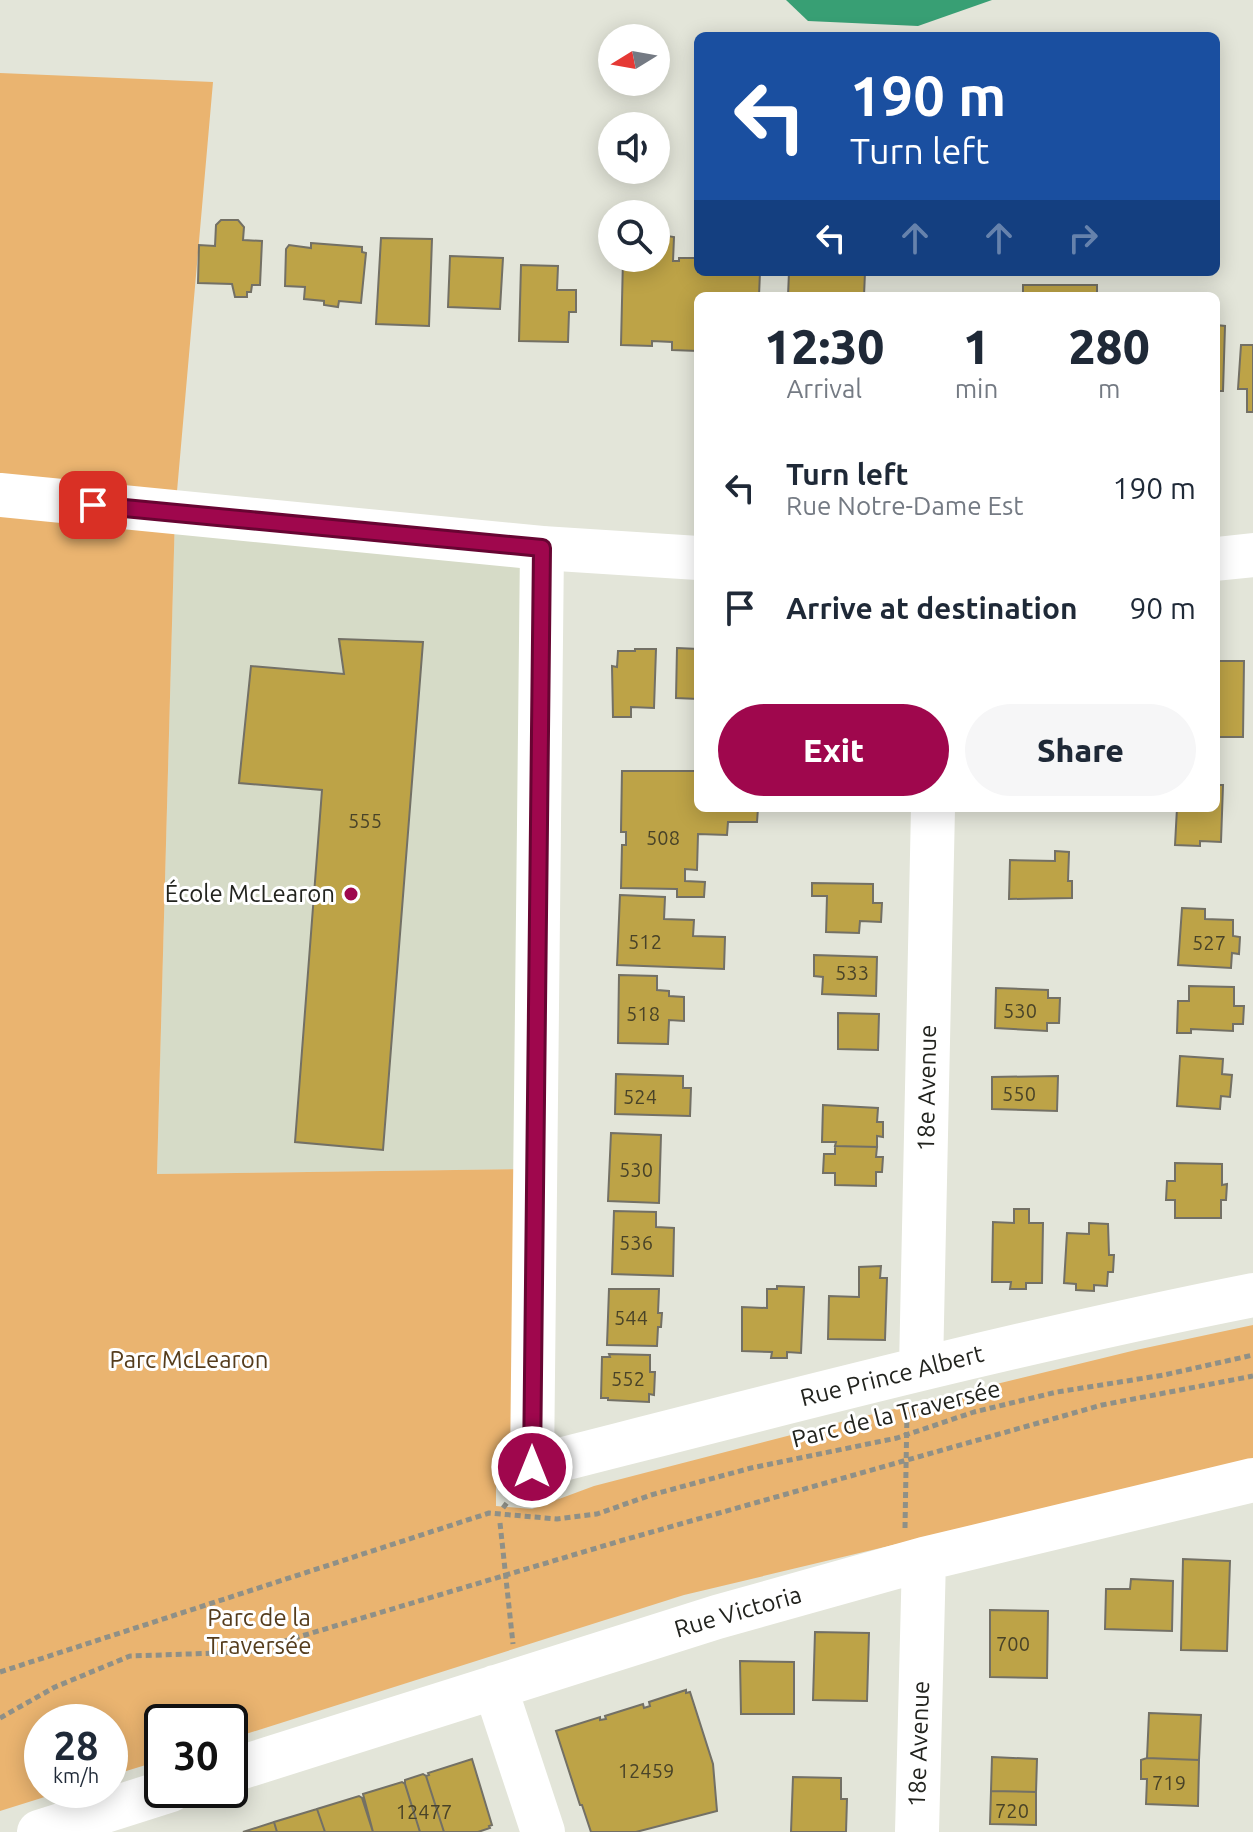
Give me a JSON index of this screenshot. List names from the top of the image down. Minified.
{"streets":{"street":["18e Avenue","Rue Prince Albert","Rue Victoria"],"path":["Parc de la Traversée"]},"crossings":[["18e Avenue","Rue Prince Albert"],["18e Avenue","Rue Victoria"]],"parks":["Parc McLearon","Parc de la Traversée"],"places":["École McLearon"],"house_numbers":["555","508","512","527","533","530","518","550","524","530","536","544","552","700","12459","719","720","12477"],"north":"left","page":{"turn":["190 m","Turn left"],"eta":["12:30","Arrival","1","min","280","m"],"list":[{"name":"Turn left","note":"Rue Notre-Dame Est","value":"190 m"},{"name":"Arrive at destination","value":"90 m"}],"buttons":["Exit","Share"],"speed":"28 km/h","limit":"30"}}
